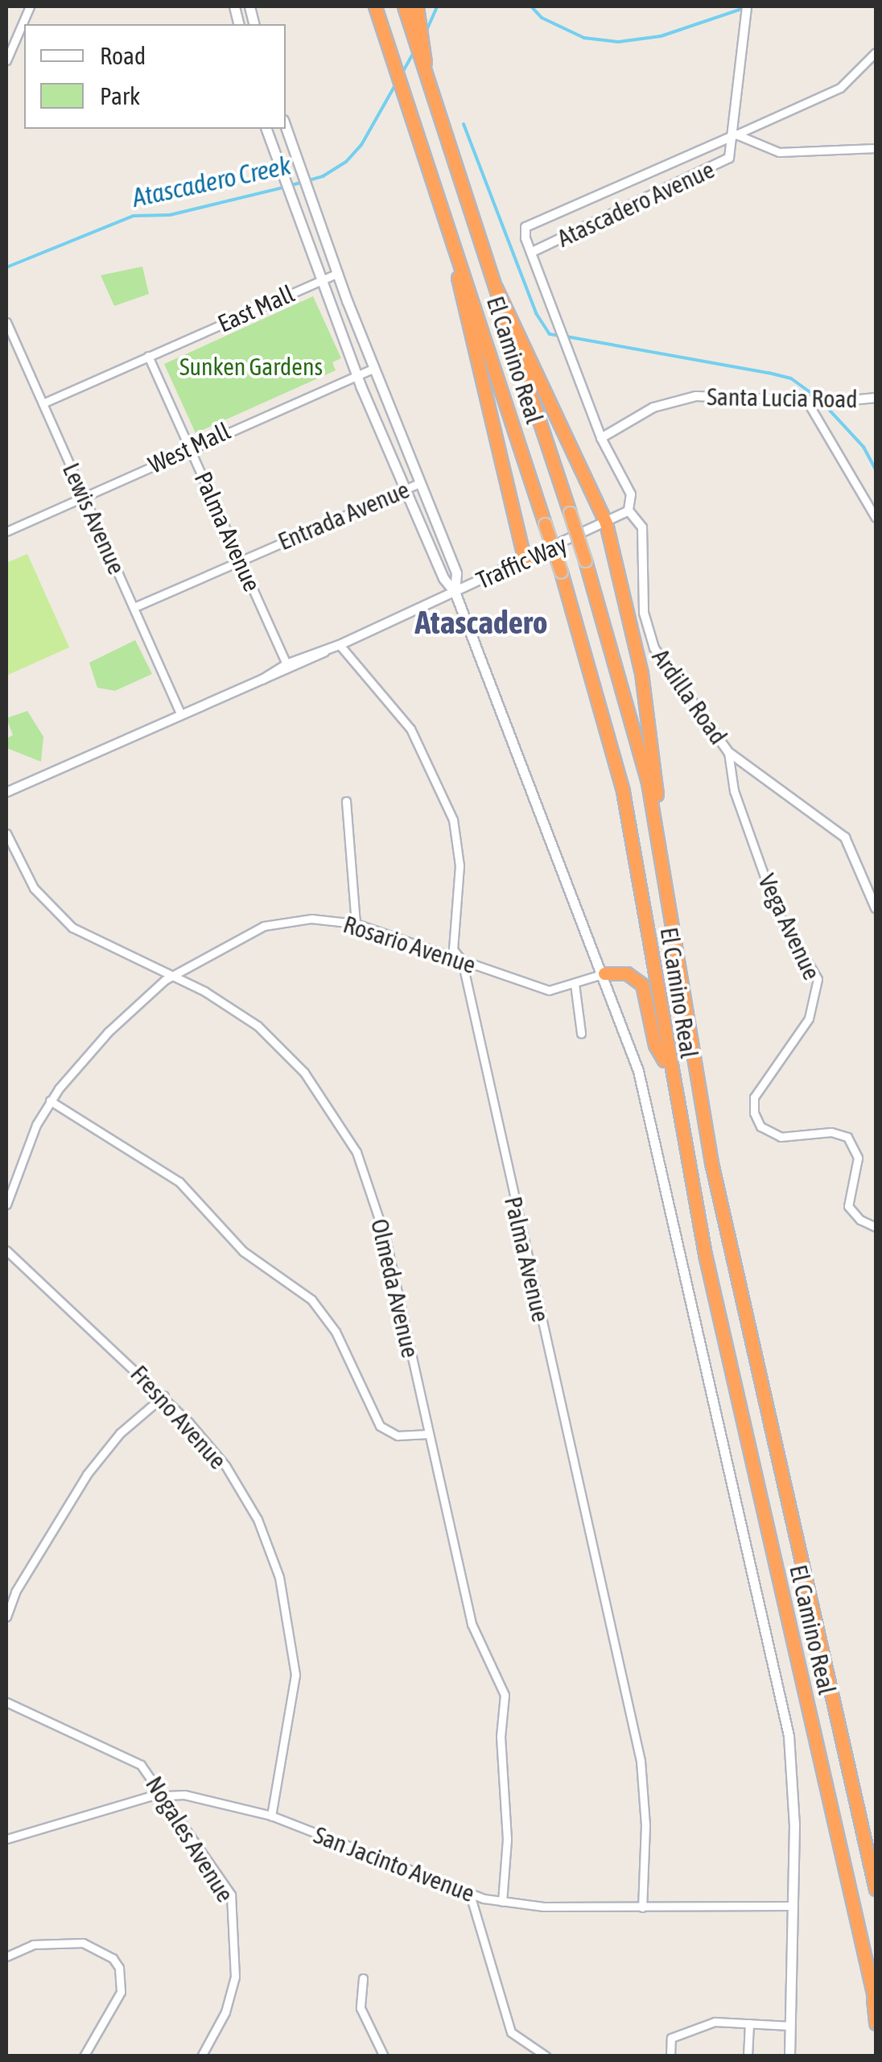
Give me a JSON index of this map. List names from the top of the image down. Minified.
{"streets":{"highway":["El Camino Real"],"street":["Atascadero Avenue","East Mall","Santa Lucia Road","West Mall","Entrada Avenue","Lewis Avenue","Palma Avenue","Traffic Way","Ardilla Road","Vega Avenue","Rosario Avenue","Olmeda Avenue","Fresno Avenue","Nogales Avenue","San Jacinto Avenue"]},"crossings":[["Atascadero Avenue","Ardilla Road"],["East Mall","El Camino Real"],["East Mall","Lewis Avenue"],["East Mall","Palma Avenue"],["El Camino Real","West Mall"],["El Camino Real","Entrada Avenue"],["El Camino Real","Traffic Way"],["El Camino Real","Rosario Avenue"],["El Camino Real","San Jacinto Avenue"],["Santa Lucia Road","Ardilla Road"],["West Mall","Lewis Avenue"],["West Mall","Palma Avenue"],["Entrada Avenue","Lewis Avenue"],["Entrada Avenue","Palma Avenue"],["Lewis Avenue","Traffic Way"],["Palma Avenue","Traffic Way"],["Palma Avenue","Rosario Avenue"],["Palma Avenue","San Jacinto Avenue"],["Traffic Way","Ardilla Road"],["Ardilla Road","Vega Avenue"],["Rosario Avenue","Olmeda Avenue"],["Olmeda Avenue","San Jacinto Avenue"],["Fresno Avenue","San Jacinto Avenue"],["Nogales Avenue","San Jacinto Avenue"]],"districts":["Atascadero"],"water":["Atascadero Creek"],"parks":["Sunken Gardens"],"legend":["Road","Park"]}
